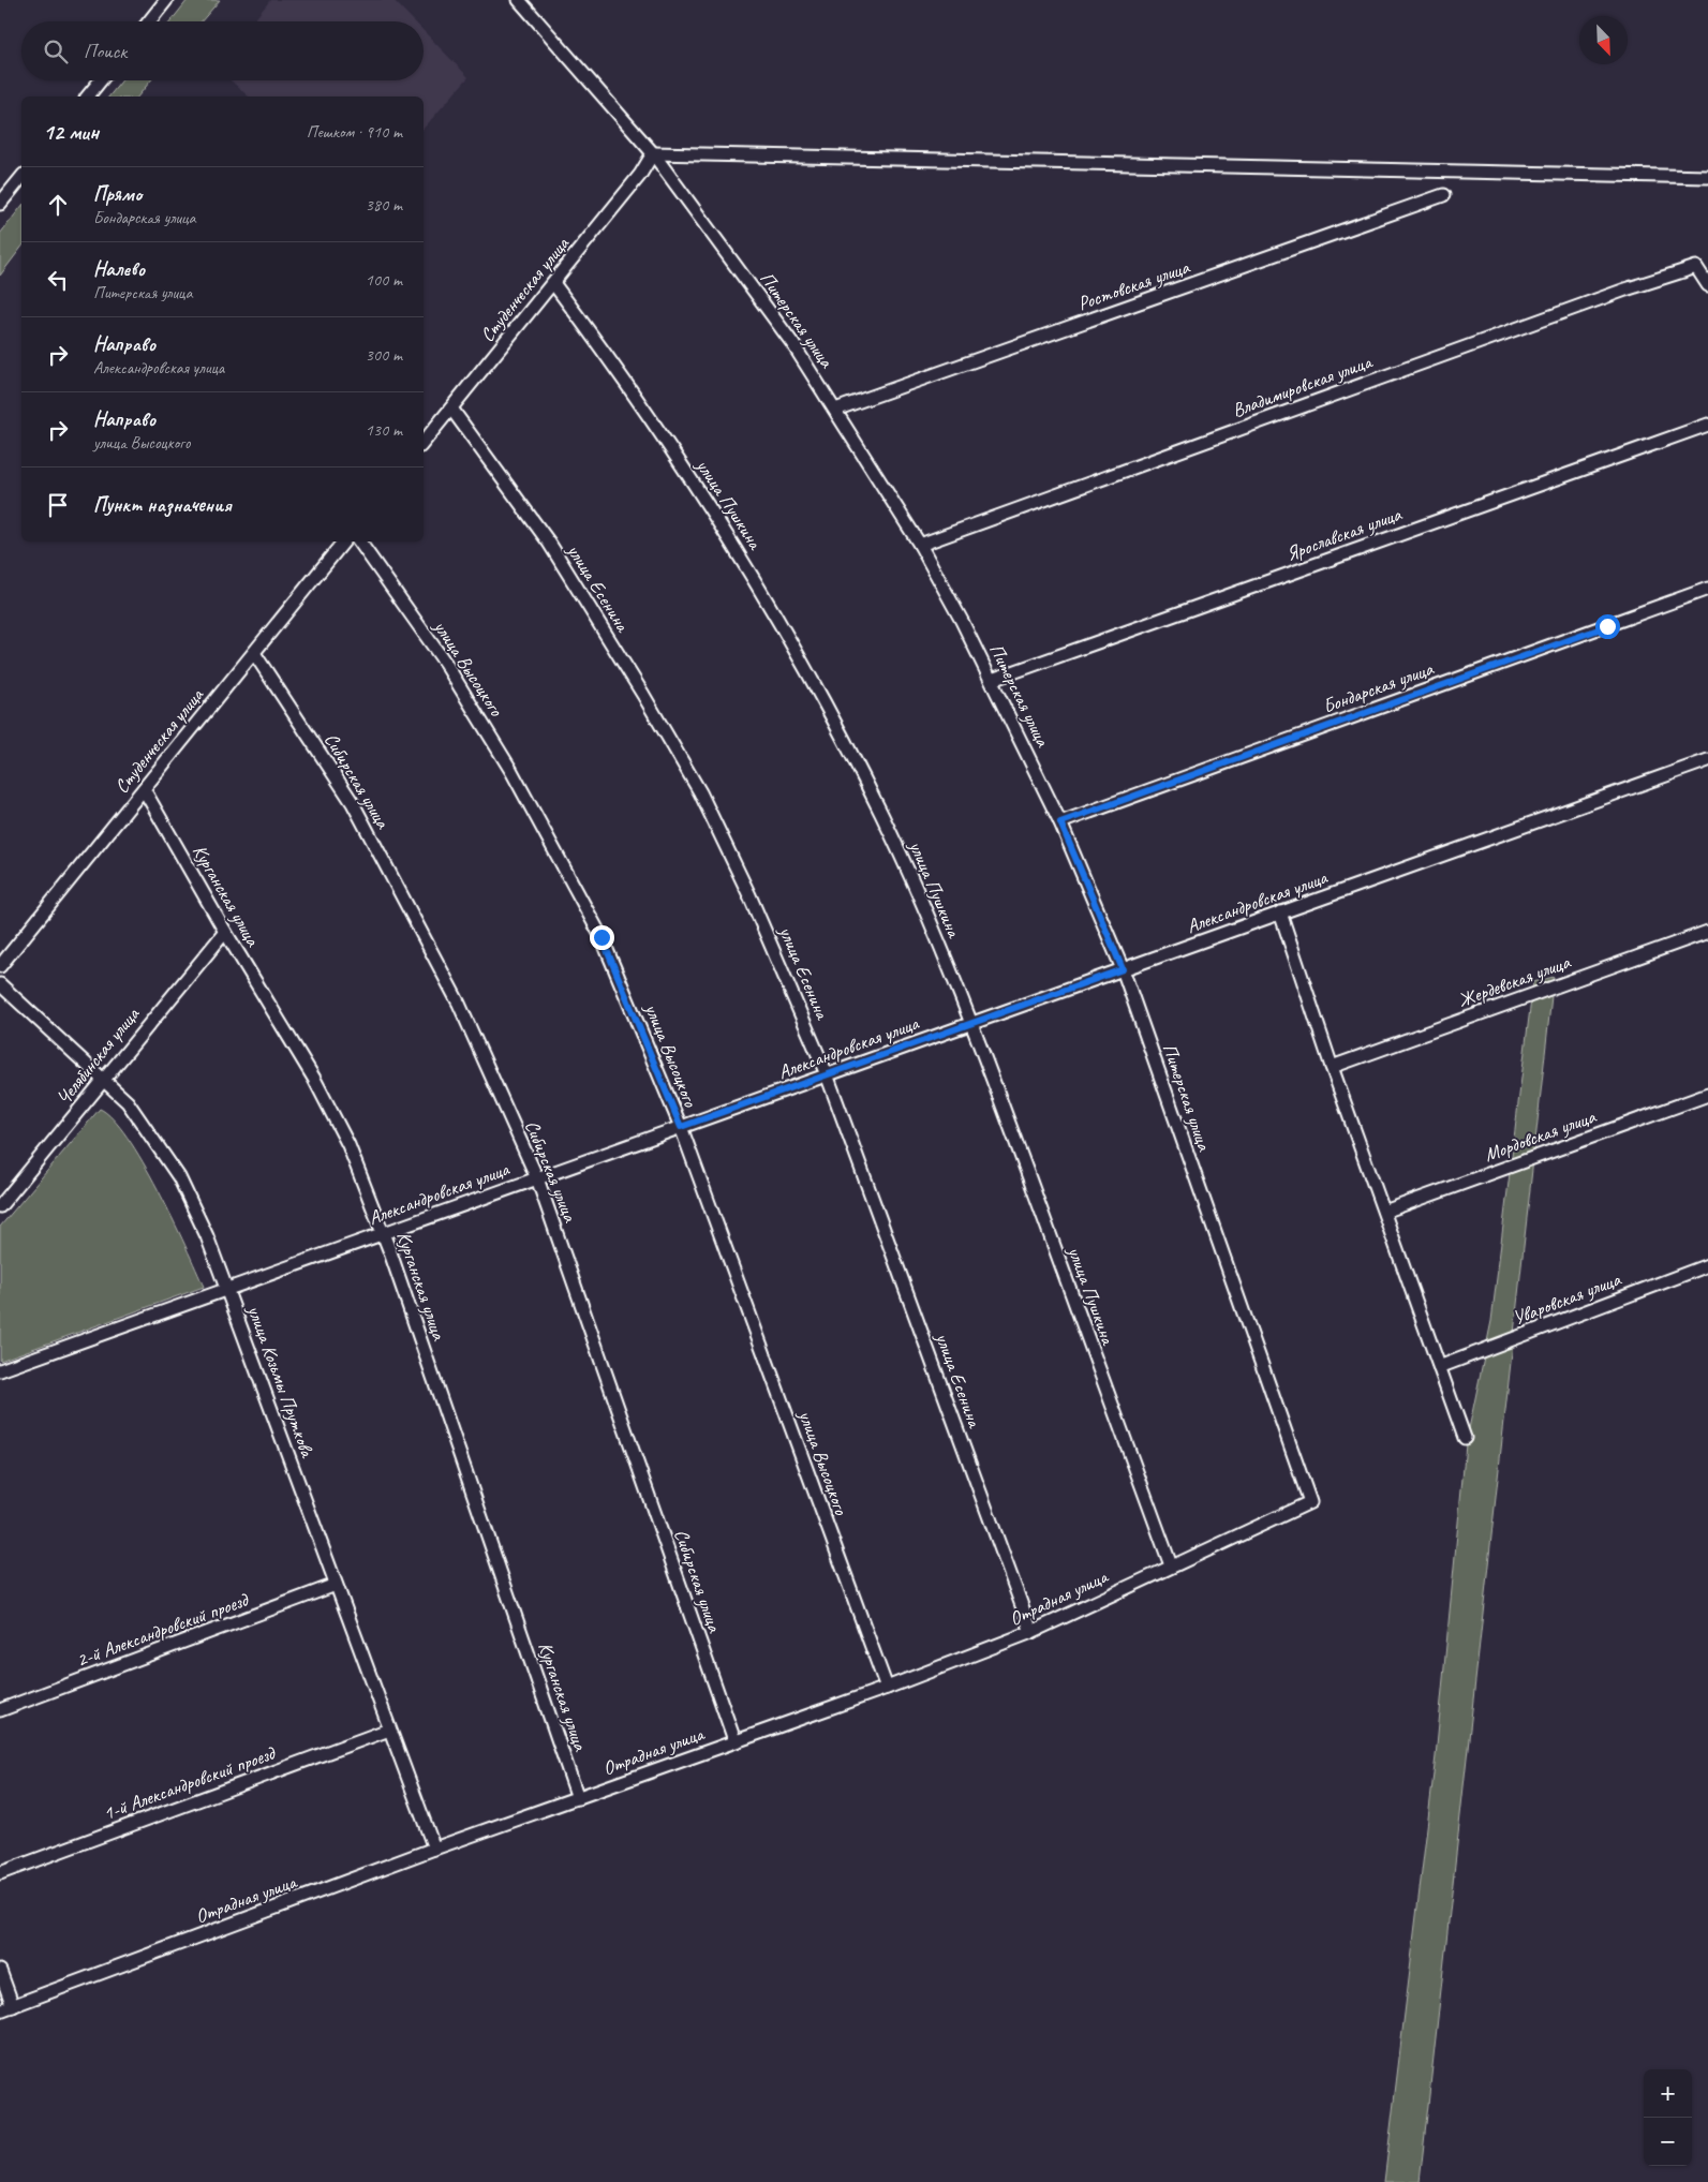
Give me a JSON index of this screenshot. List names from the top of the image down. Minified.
{"streets":{"street":["Ростовская улица","Студенческая улица","Питерская улица","Владимировская улица","улица Пушкина","Ярославская улица","улица Есенина","улица Высоцкого","Бондарская улица","Сибирская улица","Курганская улица","Александровская улица","Жердевская улица","Челябинская улица","Мордовская улица","Уваровская улица","улица Козьмы Пруткова","Отрадная улица","2-й Александровский проезд","1-й Александровский проезд"]},"crossings":[["Ростовская улица","Питерская улица"],["Студенческая улица","Питерская улица"],["Студенческая улица","улица Пушкина"],["Студенческая улица","улица Есенина"],["Студенческая улица","Сибирская улица"],["Студенческая улица","Курганская улица"],["Питерская улица","Владимировская улица"],["Питерская улица","Ярославская улица"],["Питерская улица","Бондарская улица"],["Питерская улица","Александровская улица"],["Питерская улица","Отрадная улица"],["улица Пушкина","Александровская улица"],["улица Пушкина","Отрадная улица"],["улица Есенина","Александровская улица"],["улица Есенина","Отрадная улица"],["улица Высоцкого","Александровская улица"],["улица Высоцкого","Отрадная улица"],["Сибирская улица","Александровская улица"],["Сибирская улица","Отрадная улица"],["Курганская улица","Александровская улица"],["Курганская улица","Челябинская улица"],["Курганская улица","Отрадная улица"],["Александровская улица","улица Козьмы Пруткова"],["Челябинская улица","улица Козьмы Пруткова"],["улица Козьмы Пруткова","Отрадная улица"],["улица Козьмы Пруткова","2-й Александровский проезд"],["улица Козьмы Пруткова","1-й Александровский проезд"]],"north":"bottom right","page":{"search":"Поиск","heading":["12 мин","Пешком · 910 m"],"list":[["Прямо","Бондарская улица","380 m"],["Налево","Питерская улица","100 m"],["Направо","Александровская улица","300 m"],["Направо","улица Высоцкого","130 m"],"Пункт назначения"],"map_buttons":["+","−"]}}
